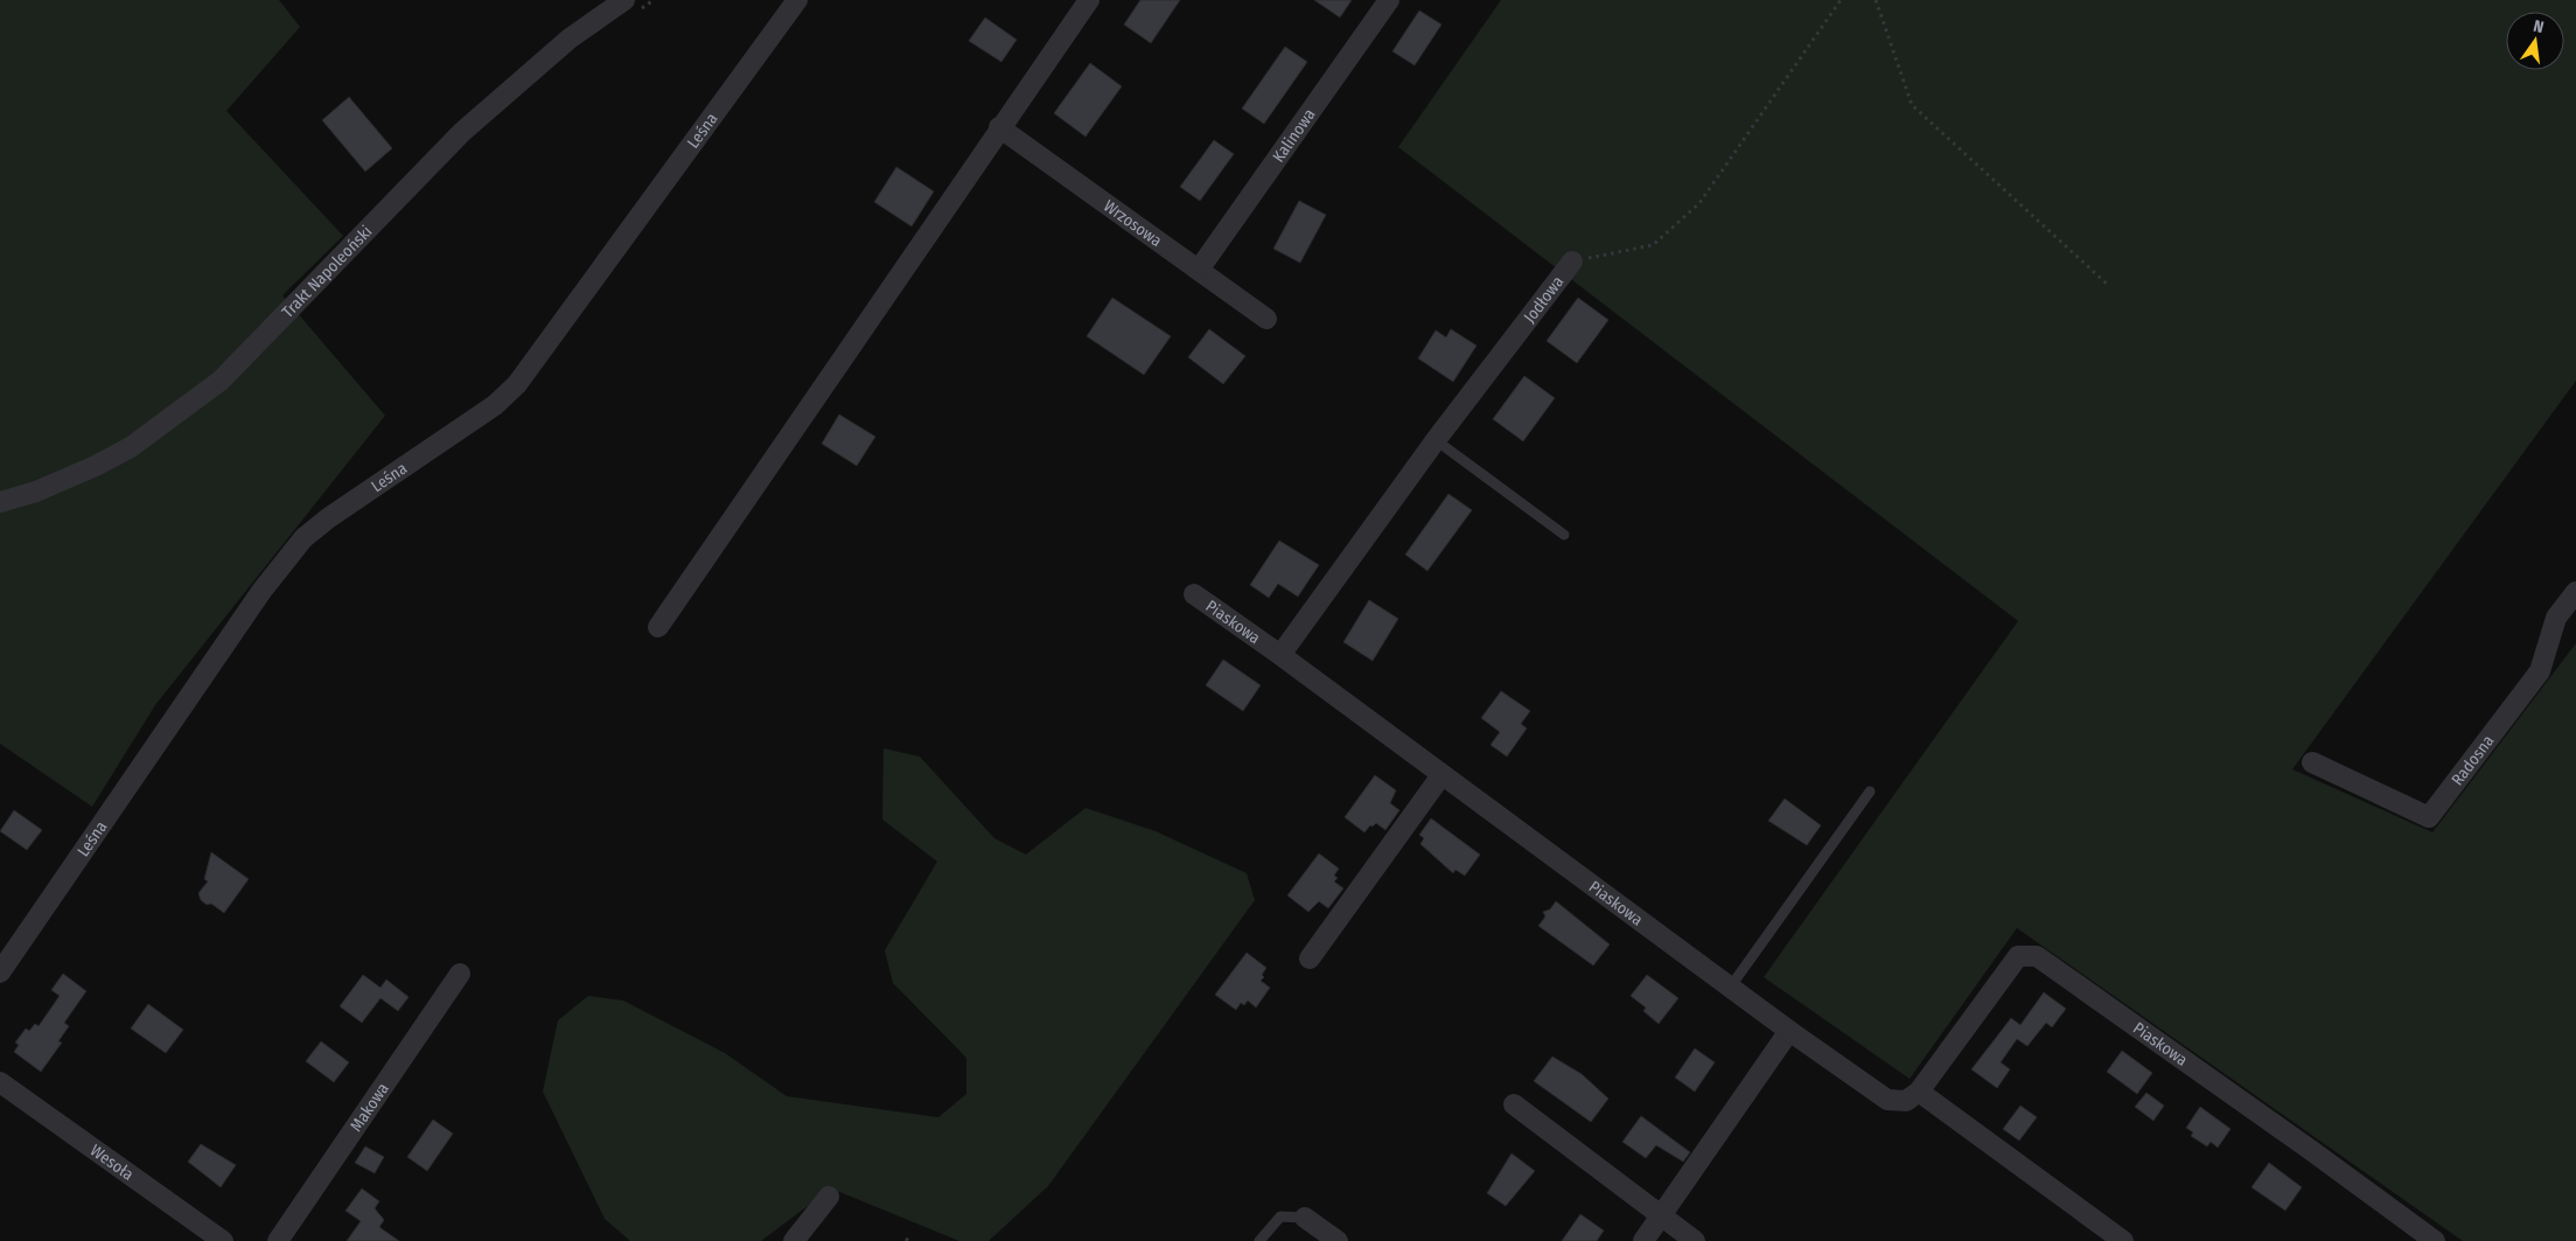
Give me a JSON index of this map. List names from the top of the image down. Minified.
{"streets":{"street":["Leśna","Kalinowa","Wrzosowa","Trakt Napoleoński","Jodłowa","Piaskowa","Radosna","Makowa","Wesoła"]},"crossings":[["Kalinowa","Wrzosowa"],["Jodłowa","Piaskowa"]],"north":"top"}
